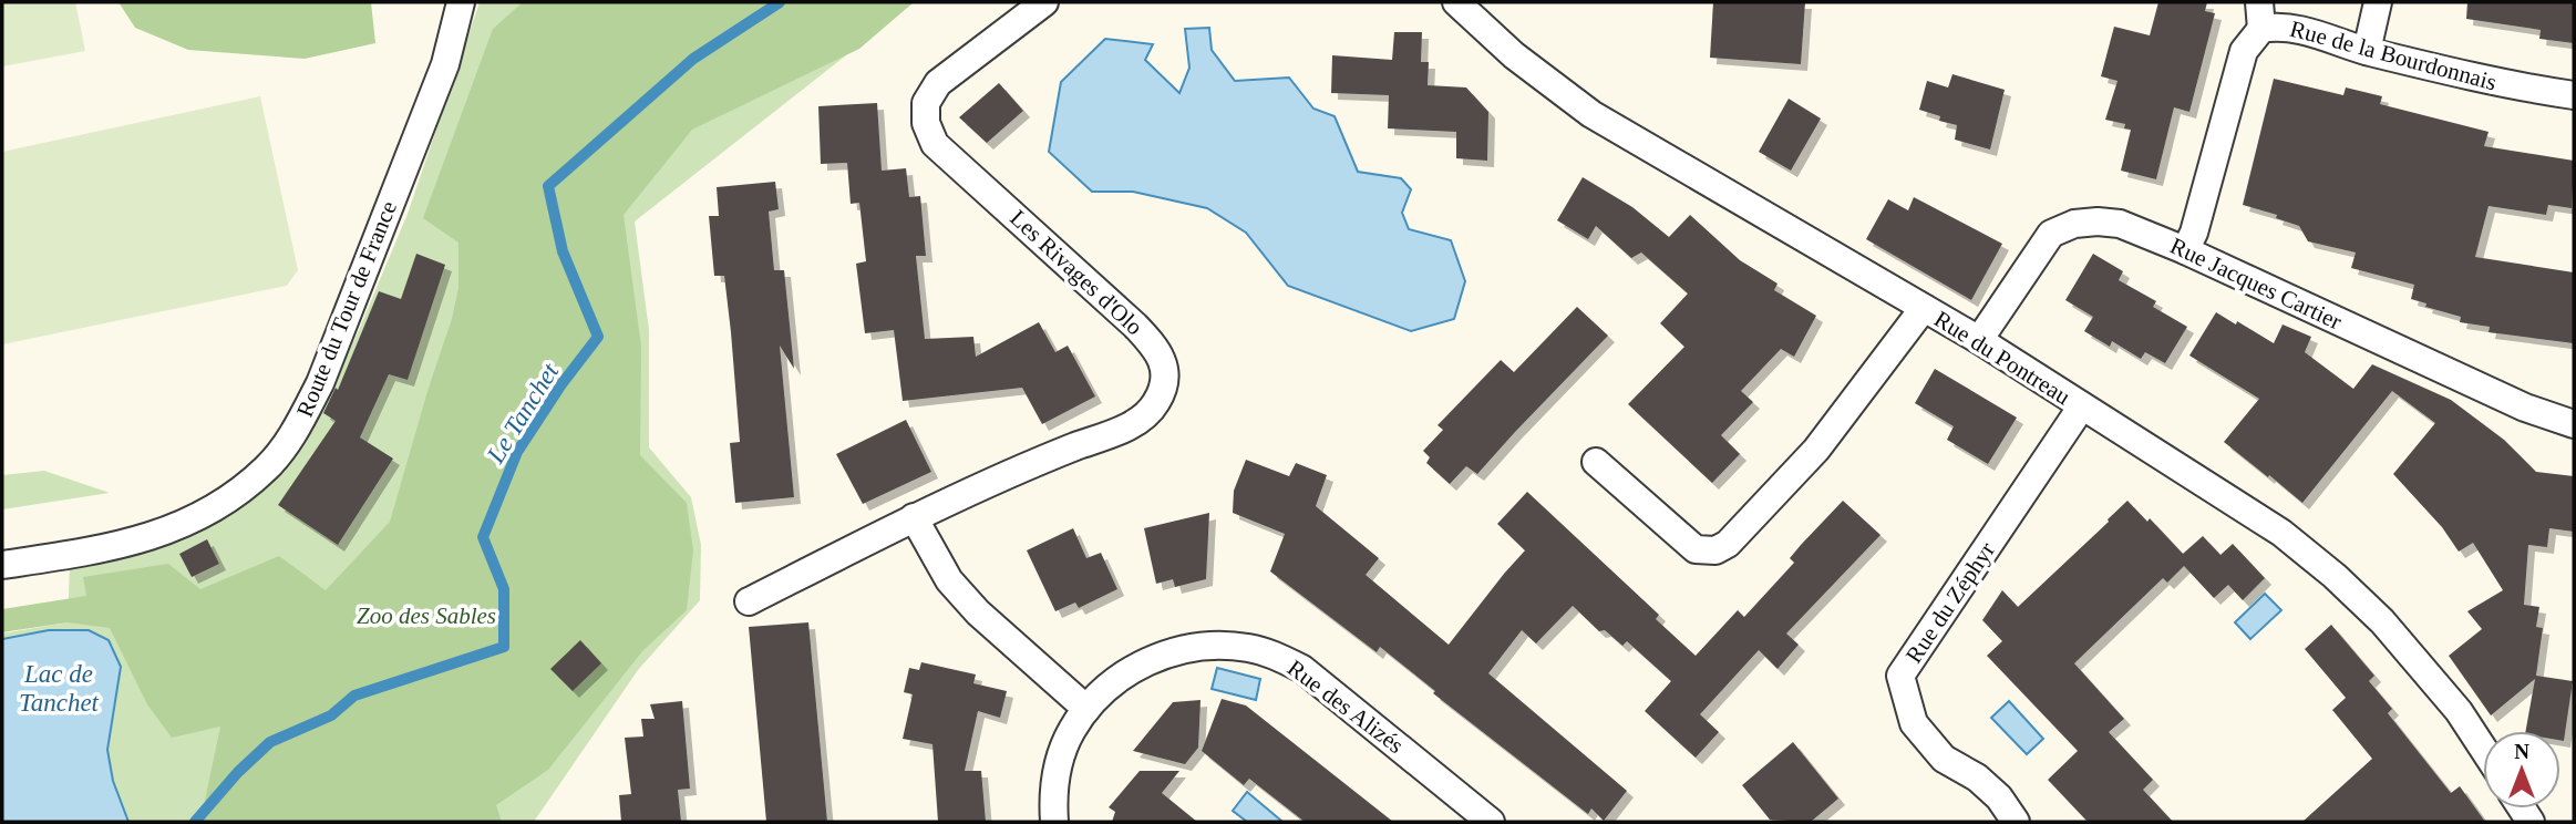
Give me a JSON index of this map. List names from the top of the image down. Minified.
{"streets":{"street":["Rue de la Bourdonnais","Les Rivages d'Olo","Rue Jacques Cartier","Route du Tour de France","Rue du Pontreau","Rue du Zéphyr","Rue des Alizés"]},"crossings":[["Rue de la Bourdonnais","Rue Jacques Cartier"],["Rue Jacques Cartier","Rue du Pontreau"],["Rue du Pontreau","Rue du Zéphyr"]],"water":["Le Tanchet","Lac de Tanchet"],"parks":["Zoo des Sables"],"north":"top"}
